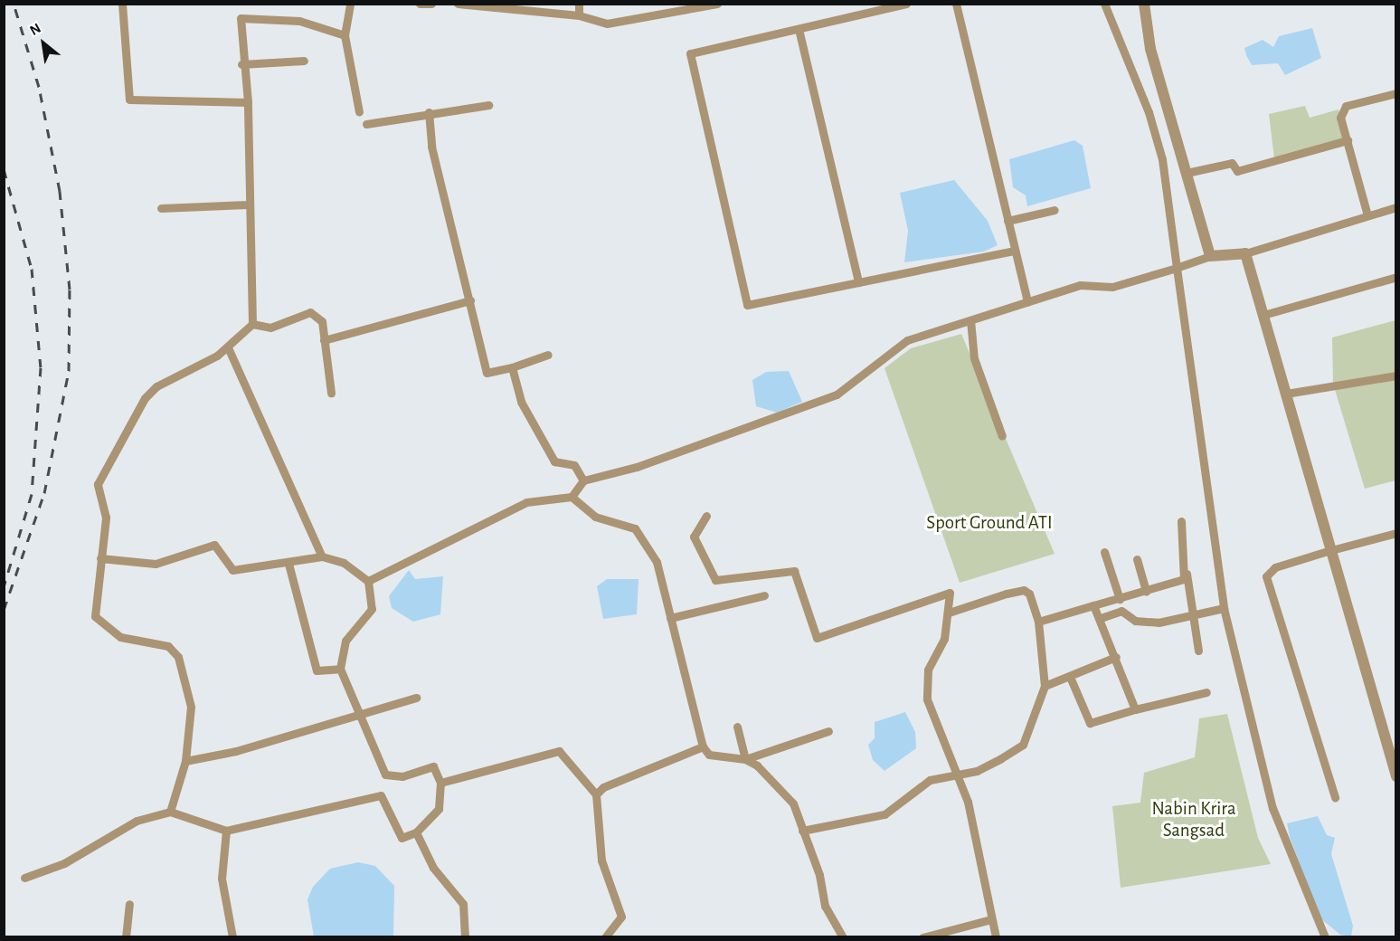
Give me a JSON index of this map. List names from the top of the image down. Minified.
{"parks":["Sport Ground ATI","Nabin Krira Sangsad"],"north":"top left"}
